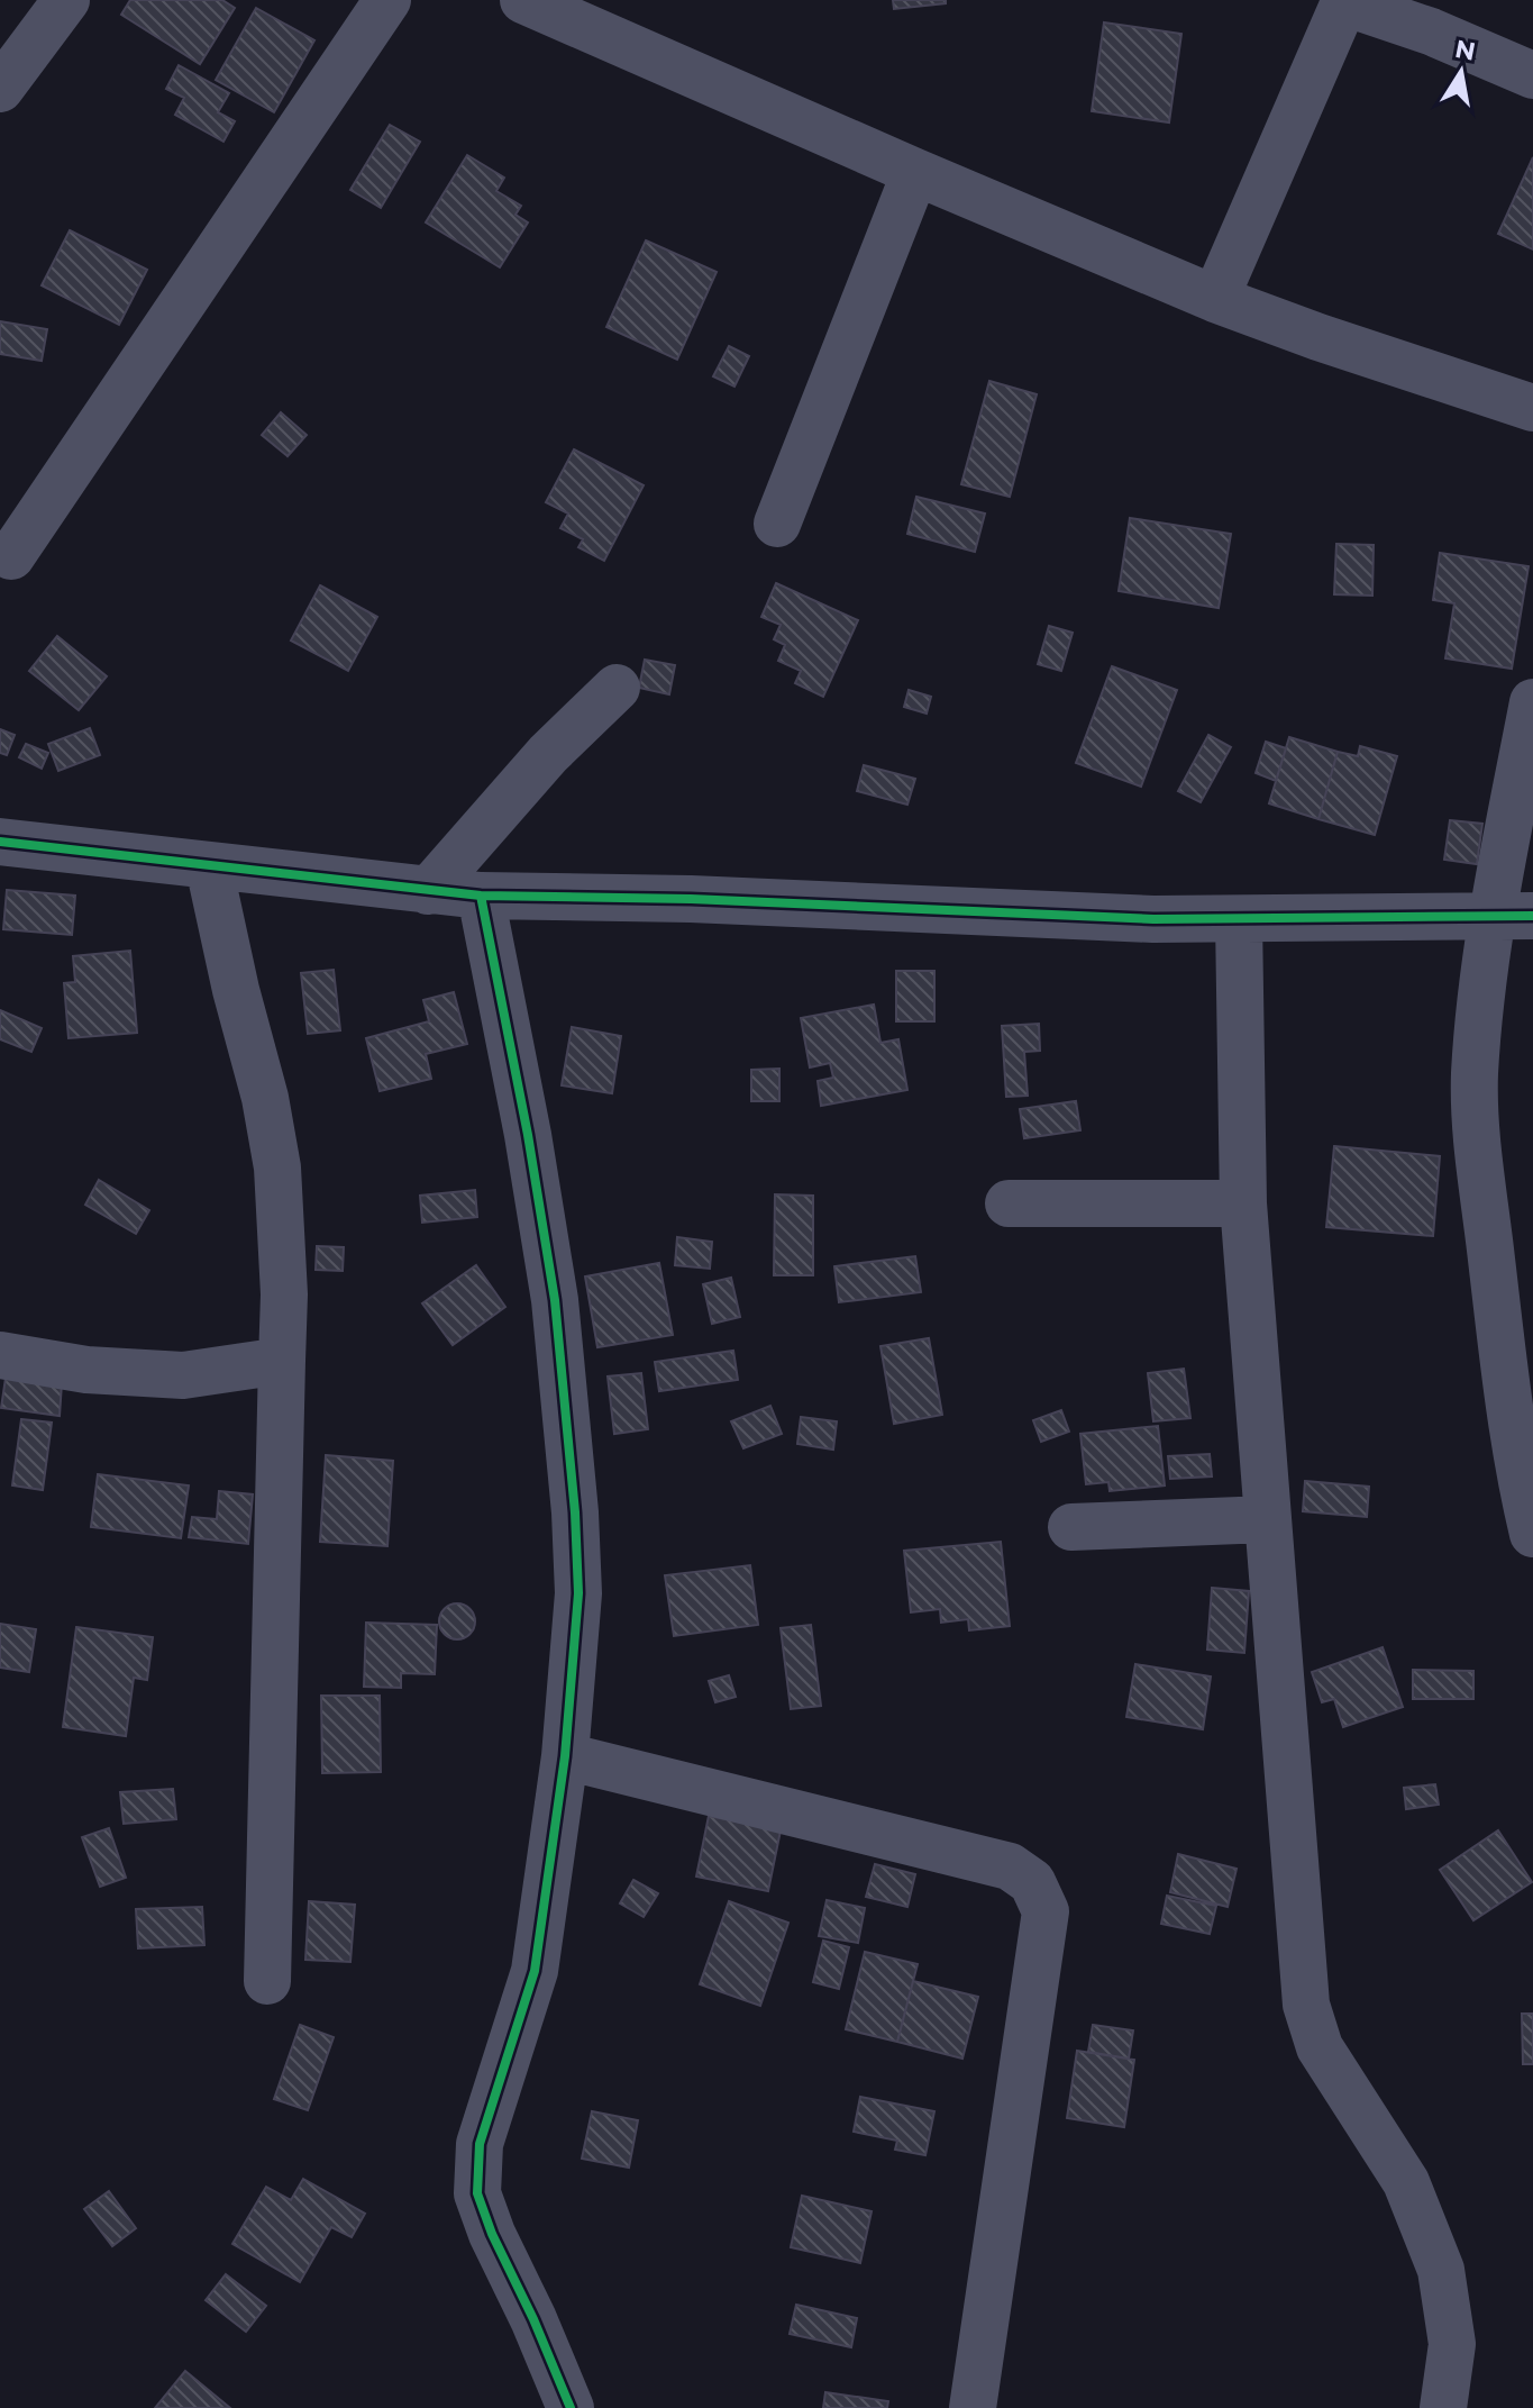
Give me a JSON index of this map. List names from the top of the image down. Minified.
{"north":"top"}
